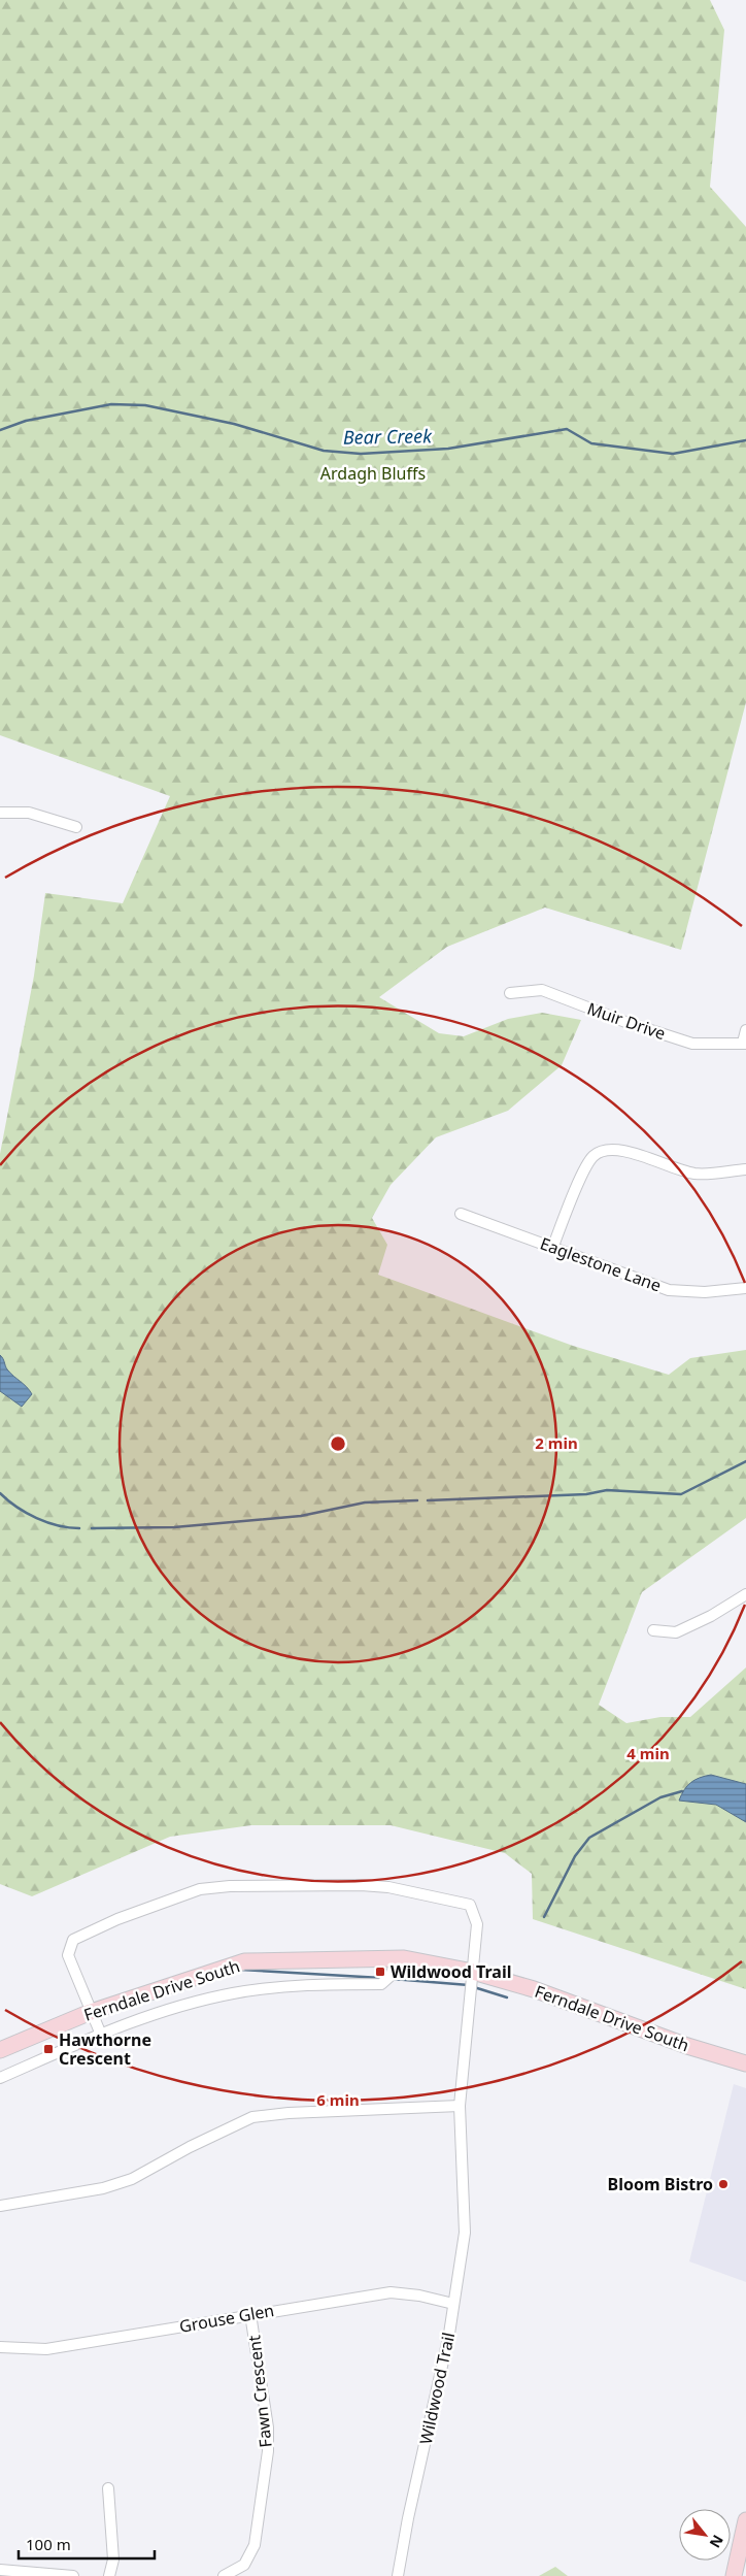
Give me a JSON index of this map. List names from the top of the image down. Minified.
{"streets":{"main road":["Ferndale Drive South"],"street":["Muir Drive","Eaglestone Lane","Grouse Glen","Wildwood Trail","Fawn Crescent"]},"crossings":[["Ferndale Drive South","Wildwood Trail"],["Grouse Glen","Wildwood Trail"],["Grouse Glen","Fawn Crescent"]],"water":["Bear Creek"],"parks":["Ardagh Bluffs"],"places":{"transit":["Wildwood Trail","Hawthorne Crescent"],"other":["Bloom Bistro"]},"scale_bar":"100 m","north":"bottom right","rings":["2 min","4 min","6 min"]}
